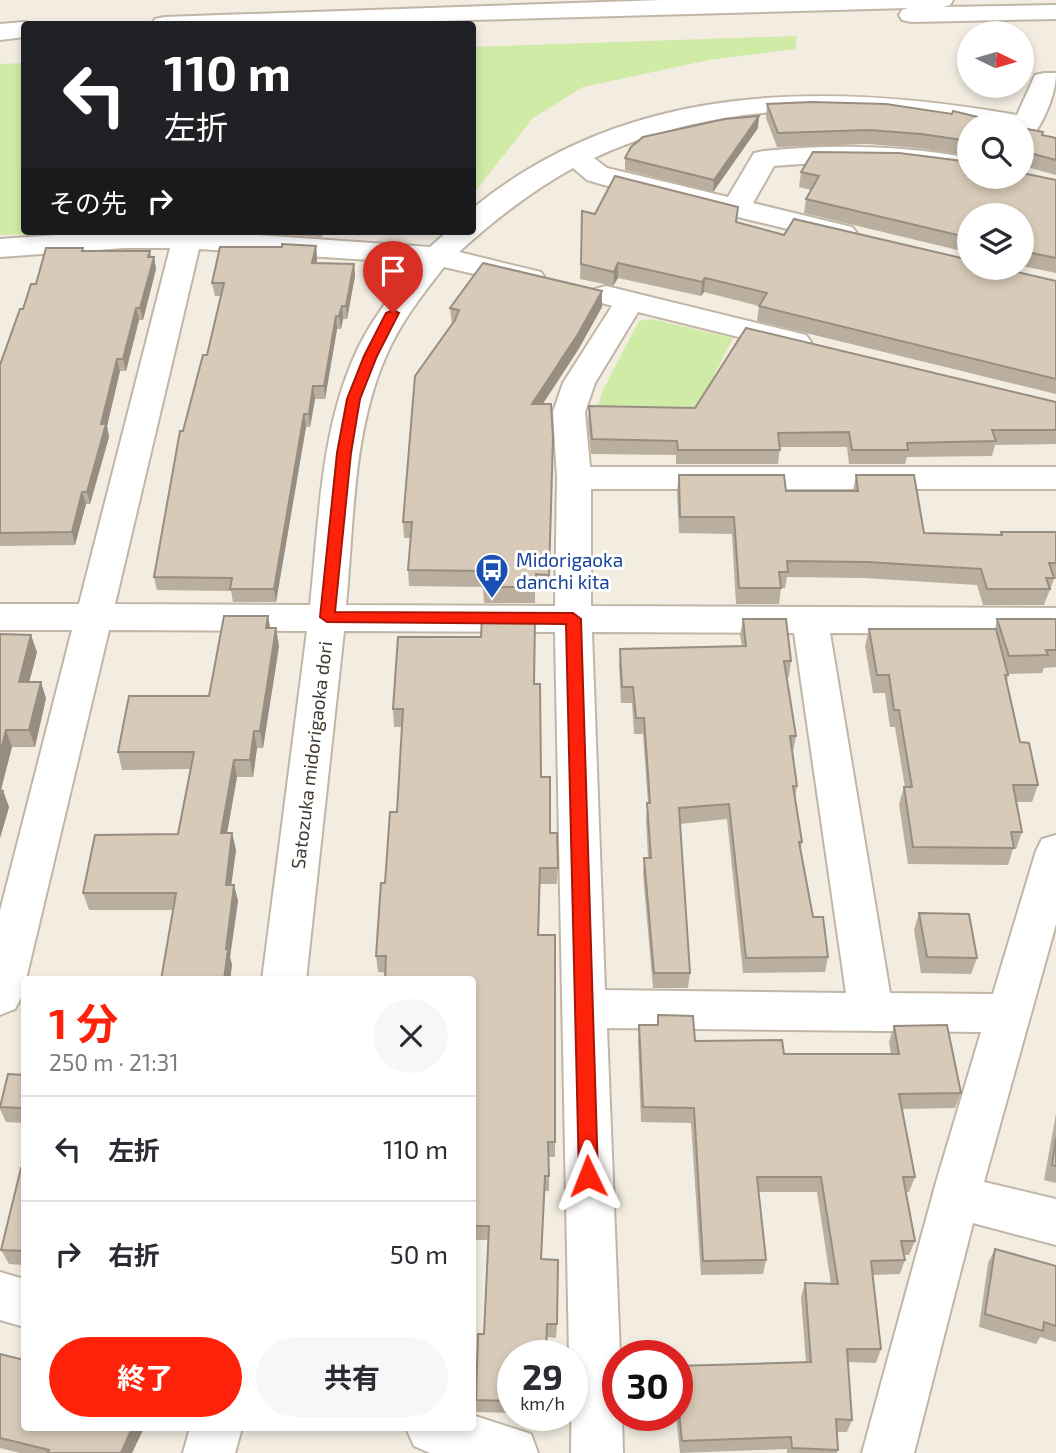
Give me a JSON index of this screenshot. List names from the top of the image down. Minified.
{"streets":{"street":["Satozuka midorigaoka dori"]},"places":{"bus stop":["Midorigaoka danchi kita"]},"north":"right","page":{"turn":["110 m","左折"],"then":"その先","heading":["1 分","250 m · 21:31"],"list":[{"name":"左折","value":"110 m"},{"name":"右折","value":"50 m"}],"buttons":["終了","共有"],"speed":"29 km/h","limit":"30"}}
